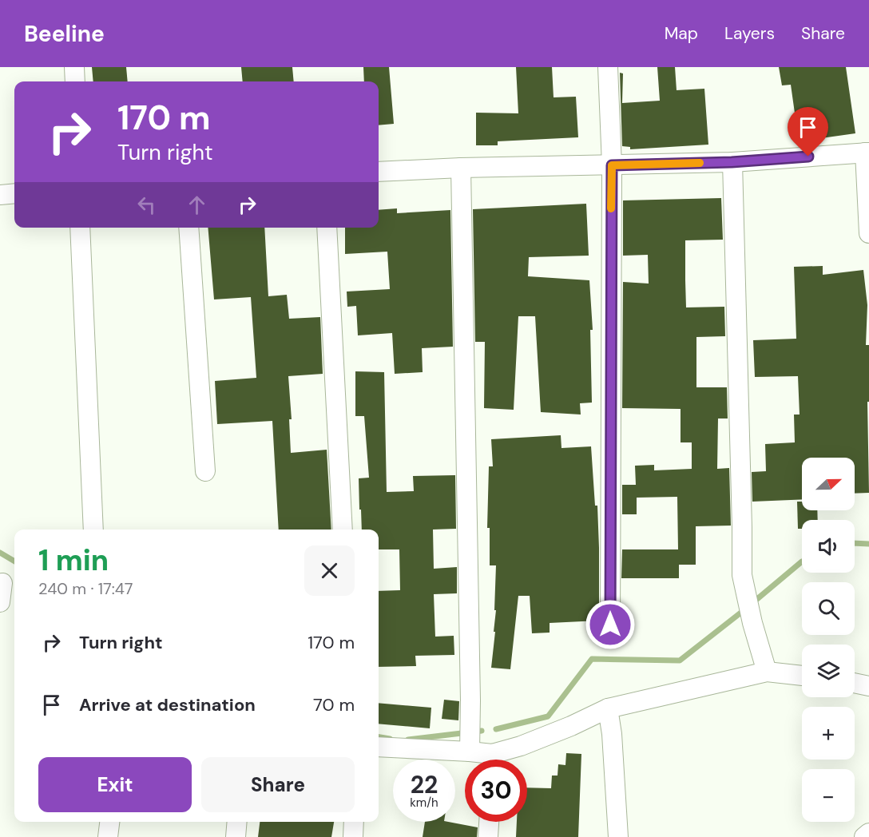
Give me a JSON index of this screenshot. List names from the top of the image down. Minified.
{"north":"right","page":{"header":"Beeline","nav":["Map","Layers","Share"],"turn":["170 m","Turn right"],"map_buttons":["+","−"],"heading":["1 min","240 m · 17:47"],"list":[{"name":"Turn right","value":"170 m"},{"name":"Arrive at destination","value":"70 m"}],"buttons":["Exit","Share"],"speed":"22 km/h","limit":"30"}}
